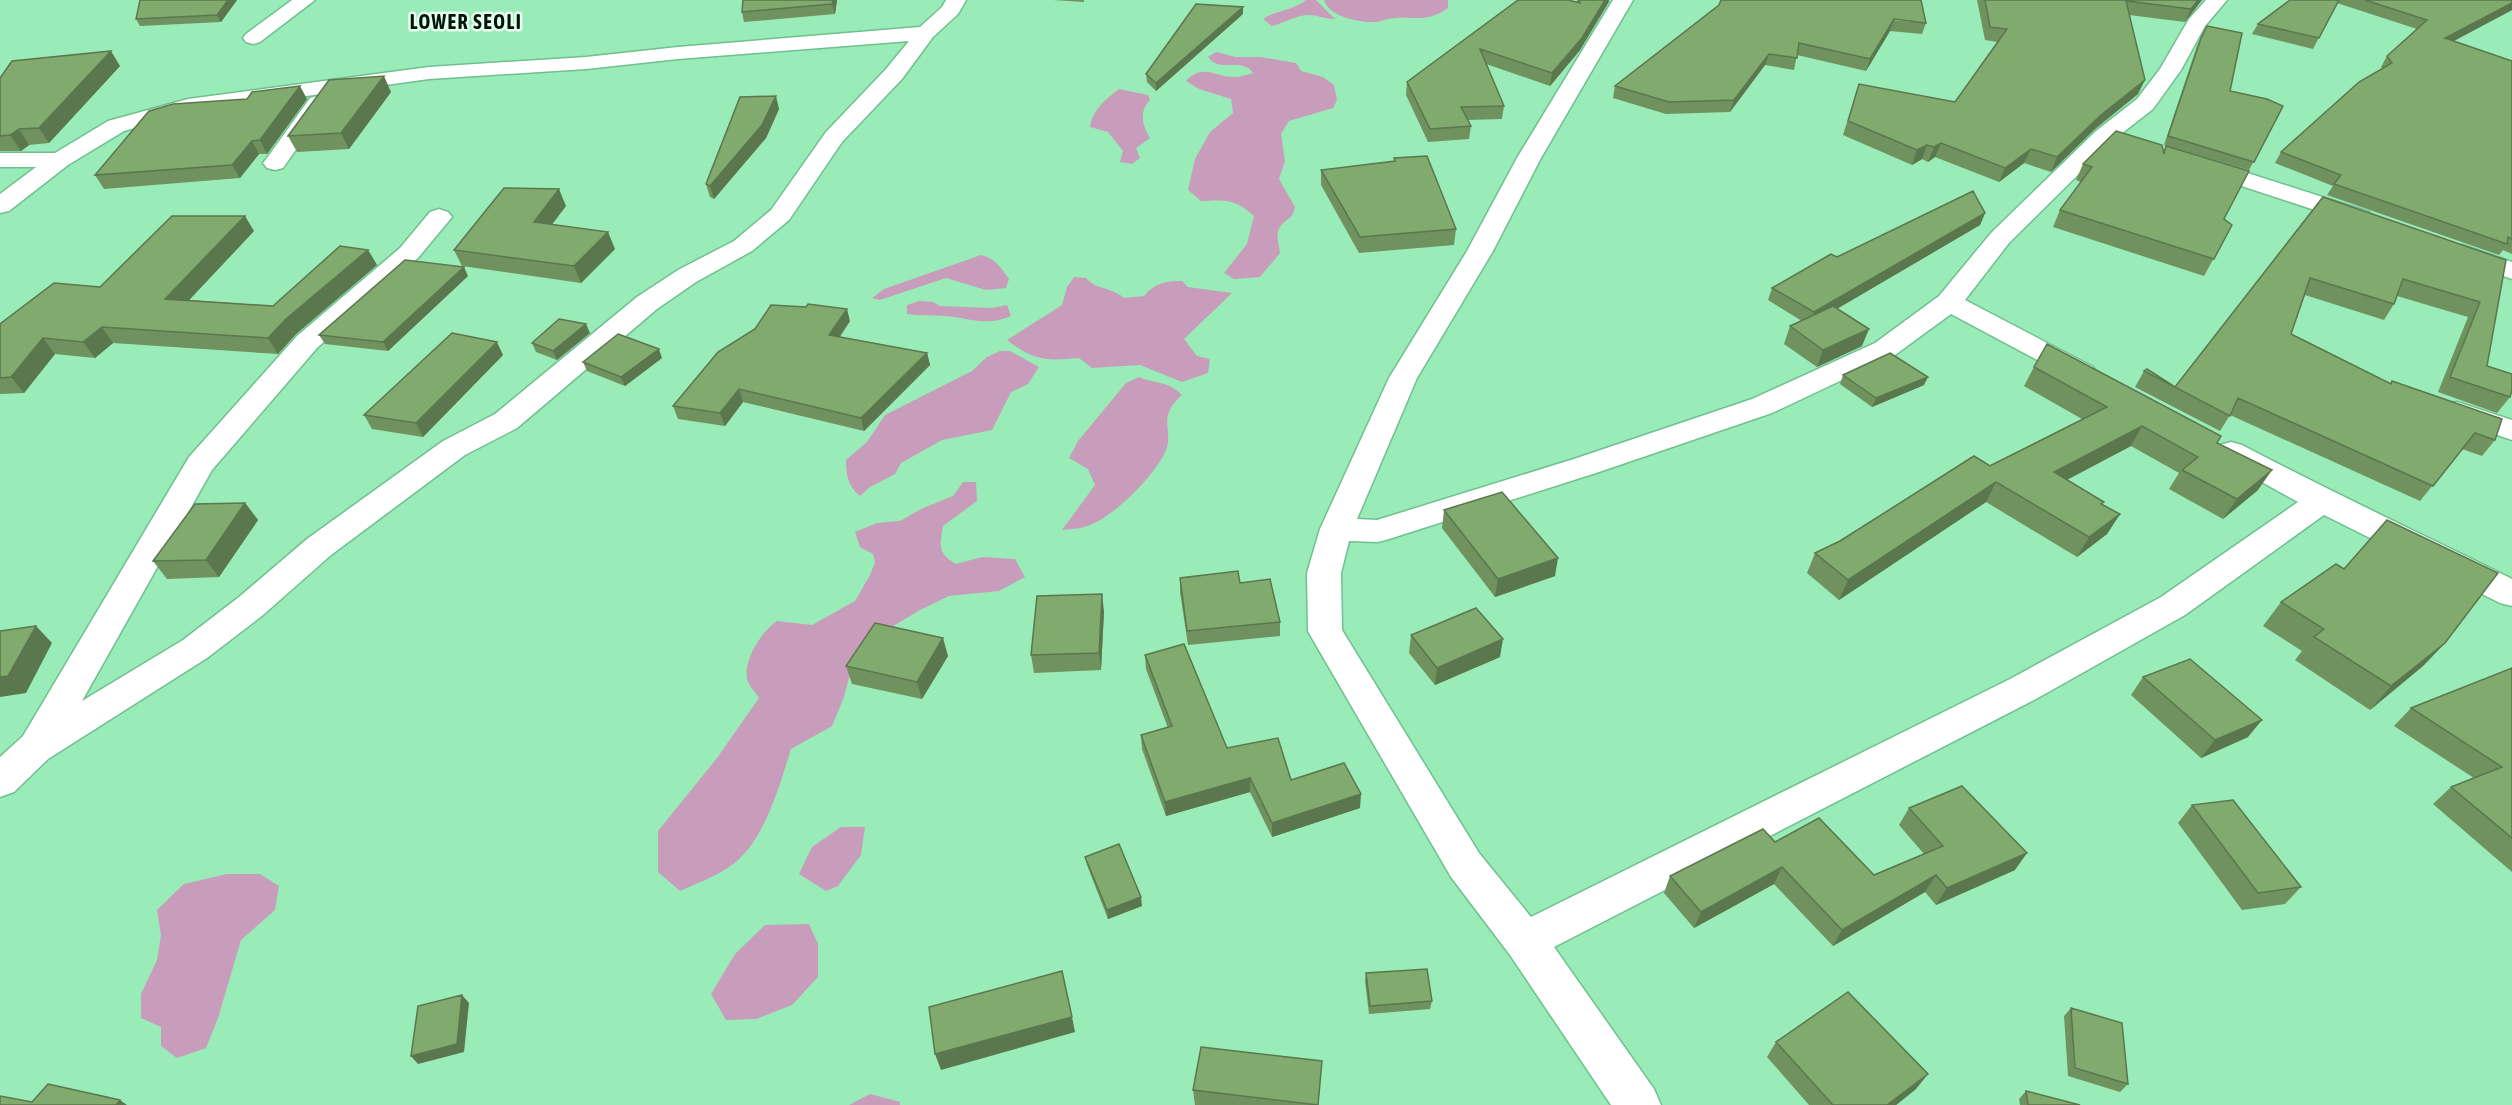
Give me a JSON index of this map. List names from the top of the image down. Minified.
{"districts":["LOWER SEOLI"]}
